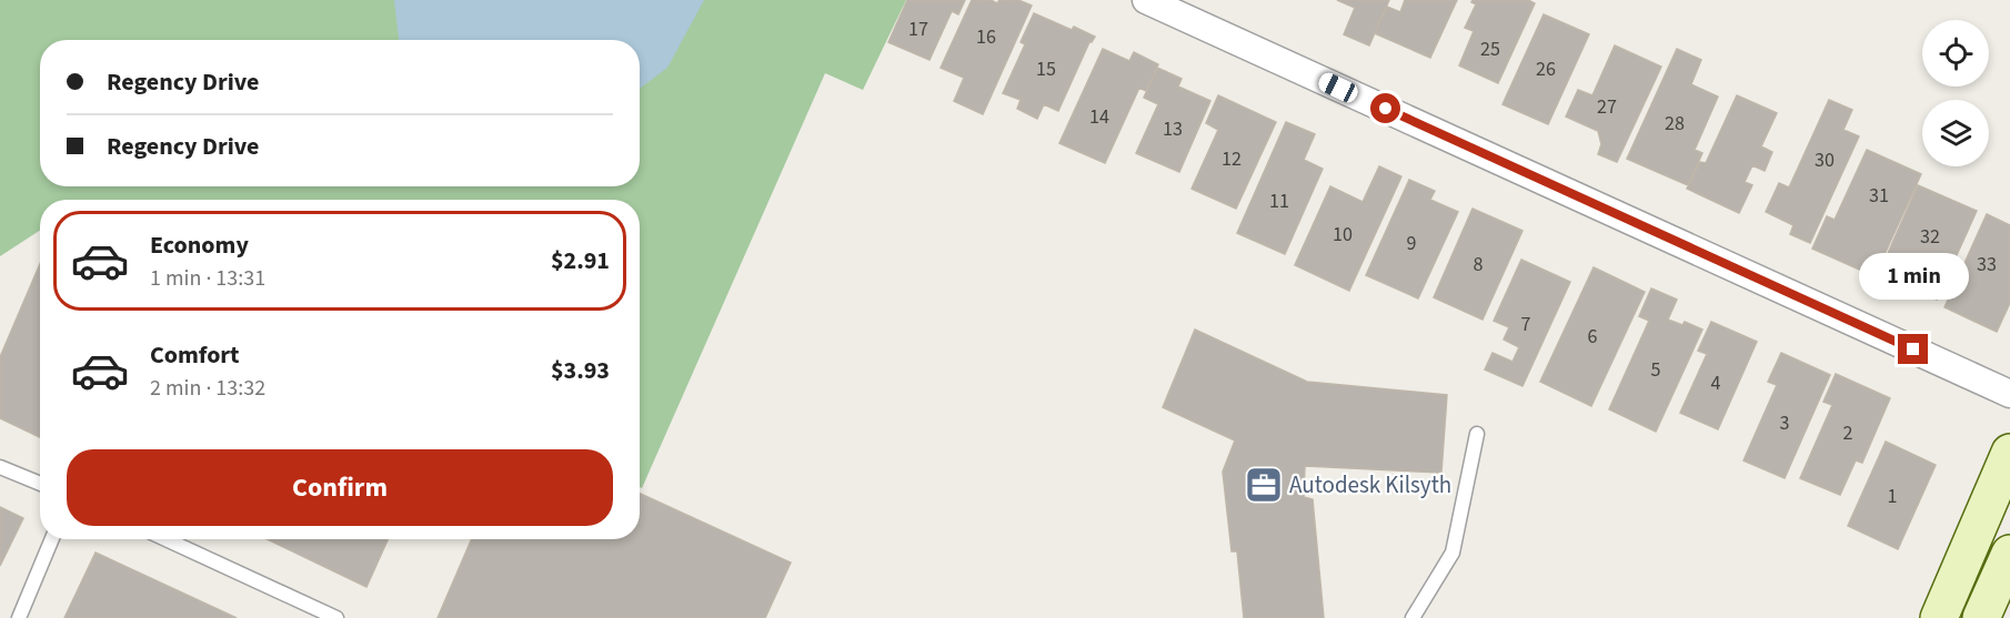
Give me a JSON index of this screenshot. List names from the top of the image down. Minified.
{"places":{"office":["Autodesk Kilsyth"]},"house_numbers":["17","16","25","15","26","27","14","28","13","12","30","31","11","10","32","9","8","33","7","6","5","4","3","2","1"],"page":{"banner":["Regency Drive","Regency Drive"],"list":[{"name":"Economy","note":"1 min · 13:31","value":"$2.91"},{"name":"Comfort","note":"2 min · 13:32","value":"$3.93"}],"bubble":"1 min","buttons":"Confirm"}}
